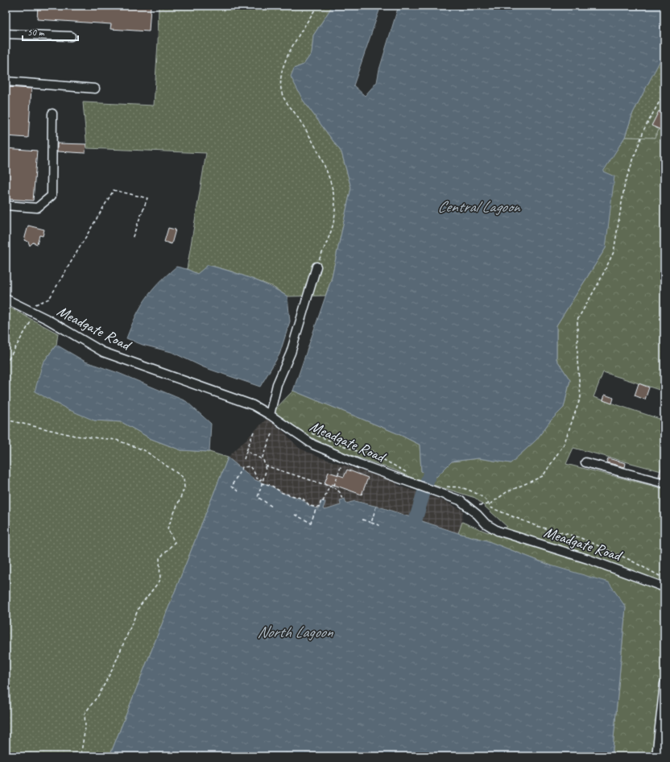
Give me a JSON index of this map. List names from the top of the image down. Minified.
{"streets":{"street":["Meadgate Road"]},"water":["Central Lagoon","North Lagoon"],"scale_bar":"50 m"}
